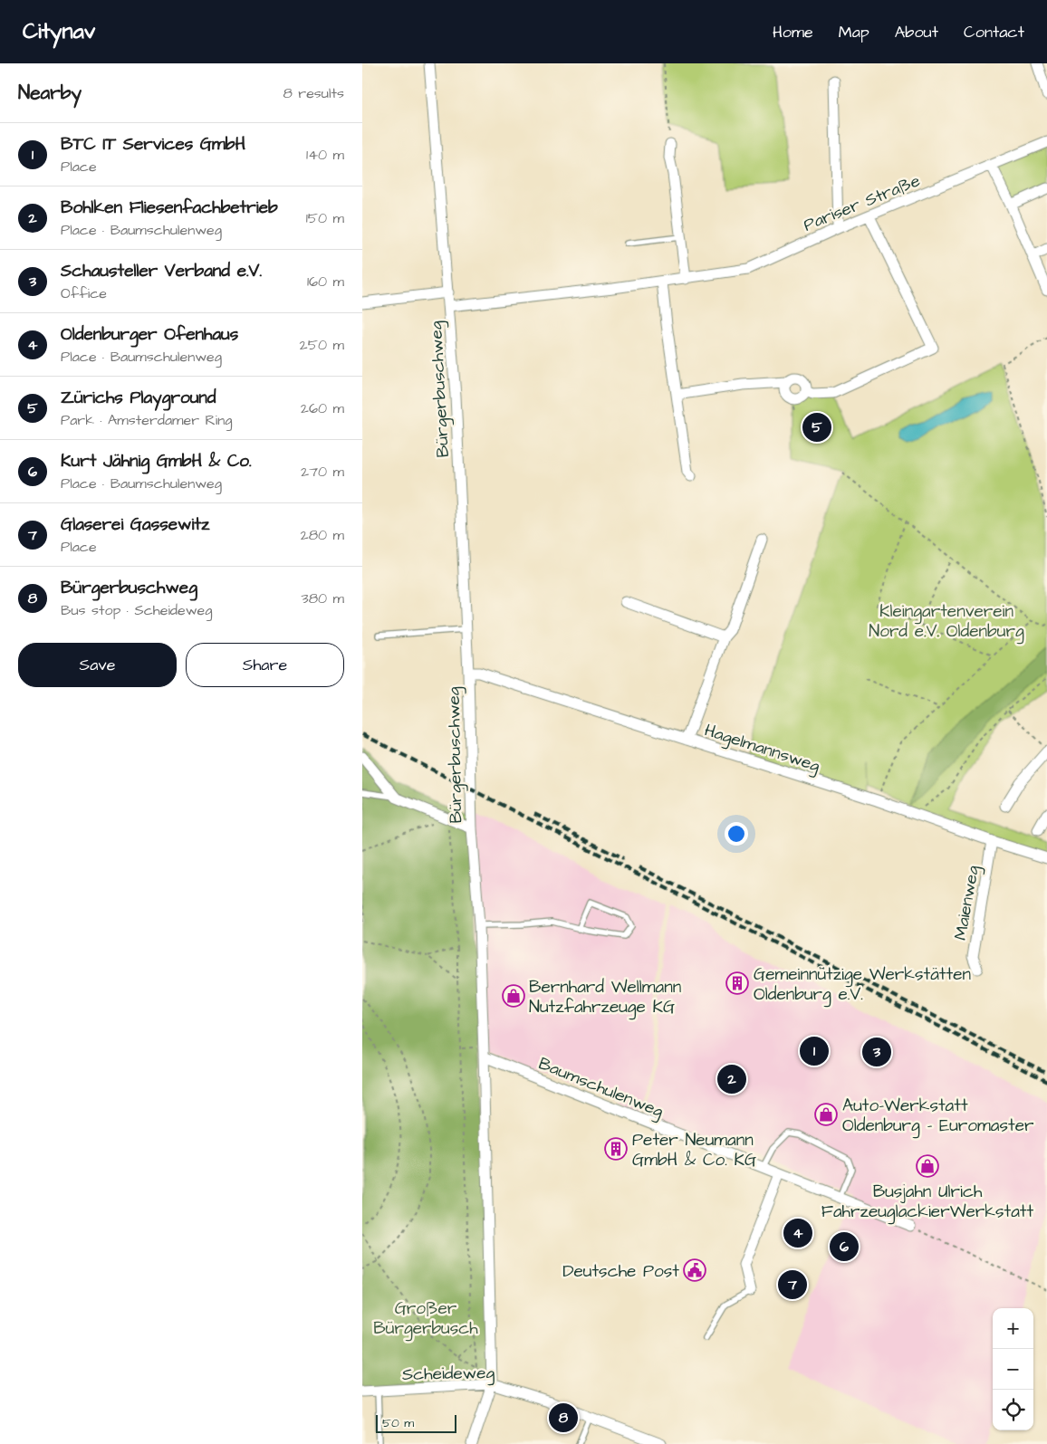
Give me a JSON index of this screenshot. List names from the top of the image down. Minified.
{"streets":{"street":["Pariser Straße","Bürgerbuschweg","Hagelmannsweg","Maienweg","Baumschulenweg","Scheideweg"]},"crossings":[["Pariser Straße","Bürgerbuschweg"],["Bürgerbuschweg","Hagelmannsweg"],["Bürgerbuschweg","Baumschulenweg"],["Bürgerbuschweg","Scheideweg"],["Hagelmannsweg","Maienweg"]],"parks":["Kleingartenverein Nord e.V. Oldenburg","Großer Bürgerbusch"],"places":{"building":["Gemeinnützige Werkstätten Oldenburg e.V.","Peter Neumann GmbH & Co. KG"],"shop":["Bernhard Wellmann Nutzfahrzeuge KG","Auto-Werkstatt Oldenburg - Euromaster","Busjahn Ulrich FahrzeuglackierWerkstatt"],"public building":["Deutsche Post"]},"scale_bar":"50 m","page":{"header":"Citynav","nav":["Home","Map","About","Contact"],"heading":["Nearby","8 results"],"list":[{"mark":"1","name":"BTC IT Services GmbH","note":"Place","value":"140 m"},{"mark":"2","name":"Bohlken Fliesenfachbetrieb","note":"Place · Baumschulenweg","value":"150 m"},{"mark":"3","name":"Schausteller Verband e.V.","note":"Office","value":"160 m"},{"mark":"4","name":"Oldenburger Ofenhaus","note":"Place · Baumschulenweg","value":"250 m"},{"mark":"5","name":"Zürichs Playground","note":"Park · Amsterdamer Ring","value":"260 m"},{"mark":"6","name":"Kurt Jähnig GmbH & Co.","note":"Place · Baumschulenweg","value":"270 m"},{"mark":"7","name":"Glaserei Gassewitz","note":"Place","value":"280 m"},{"mark":"8","name":"Bürgerbuschweg","note":"Bus stop · Scheideweg","value":"380 m"}],"pins":["5","1","3","2","4","6","7","8"],"buttons":["Save","Share"],"map_buttons":["+","−"],"scale":"50 m"}}
